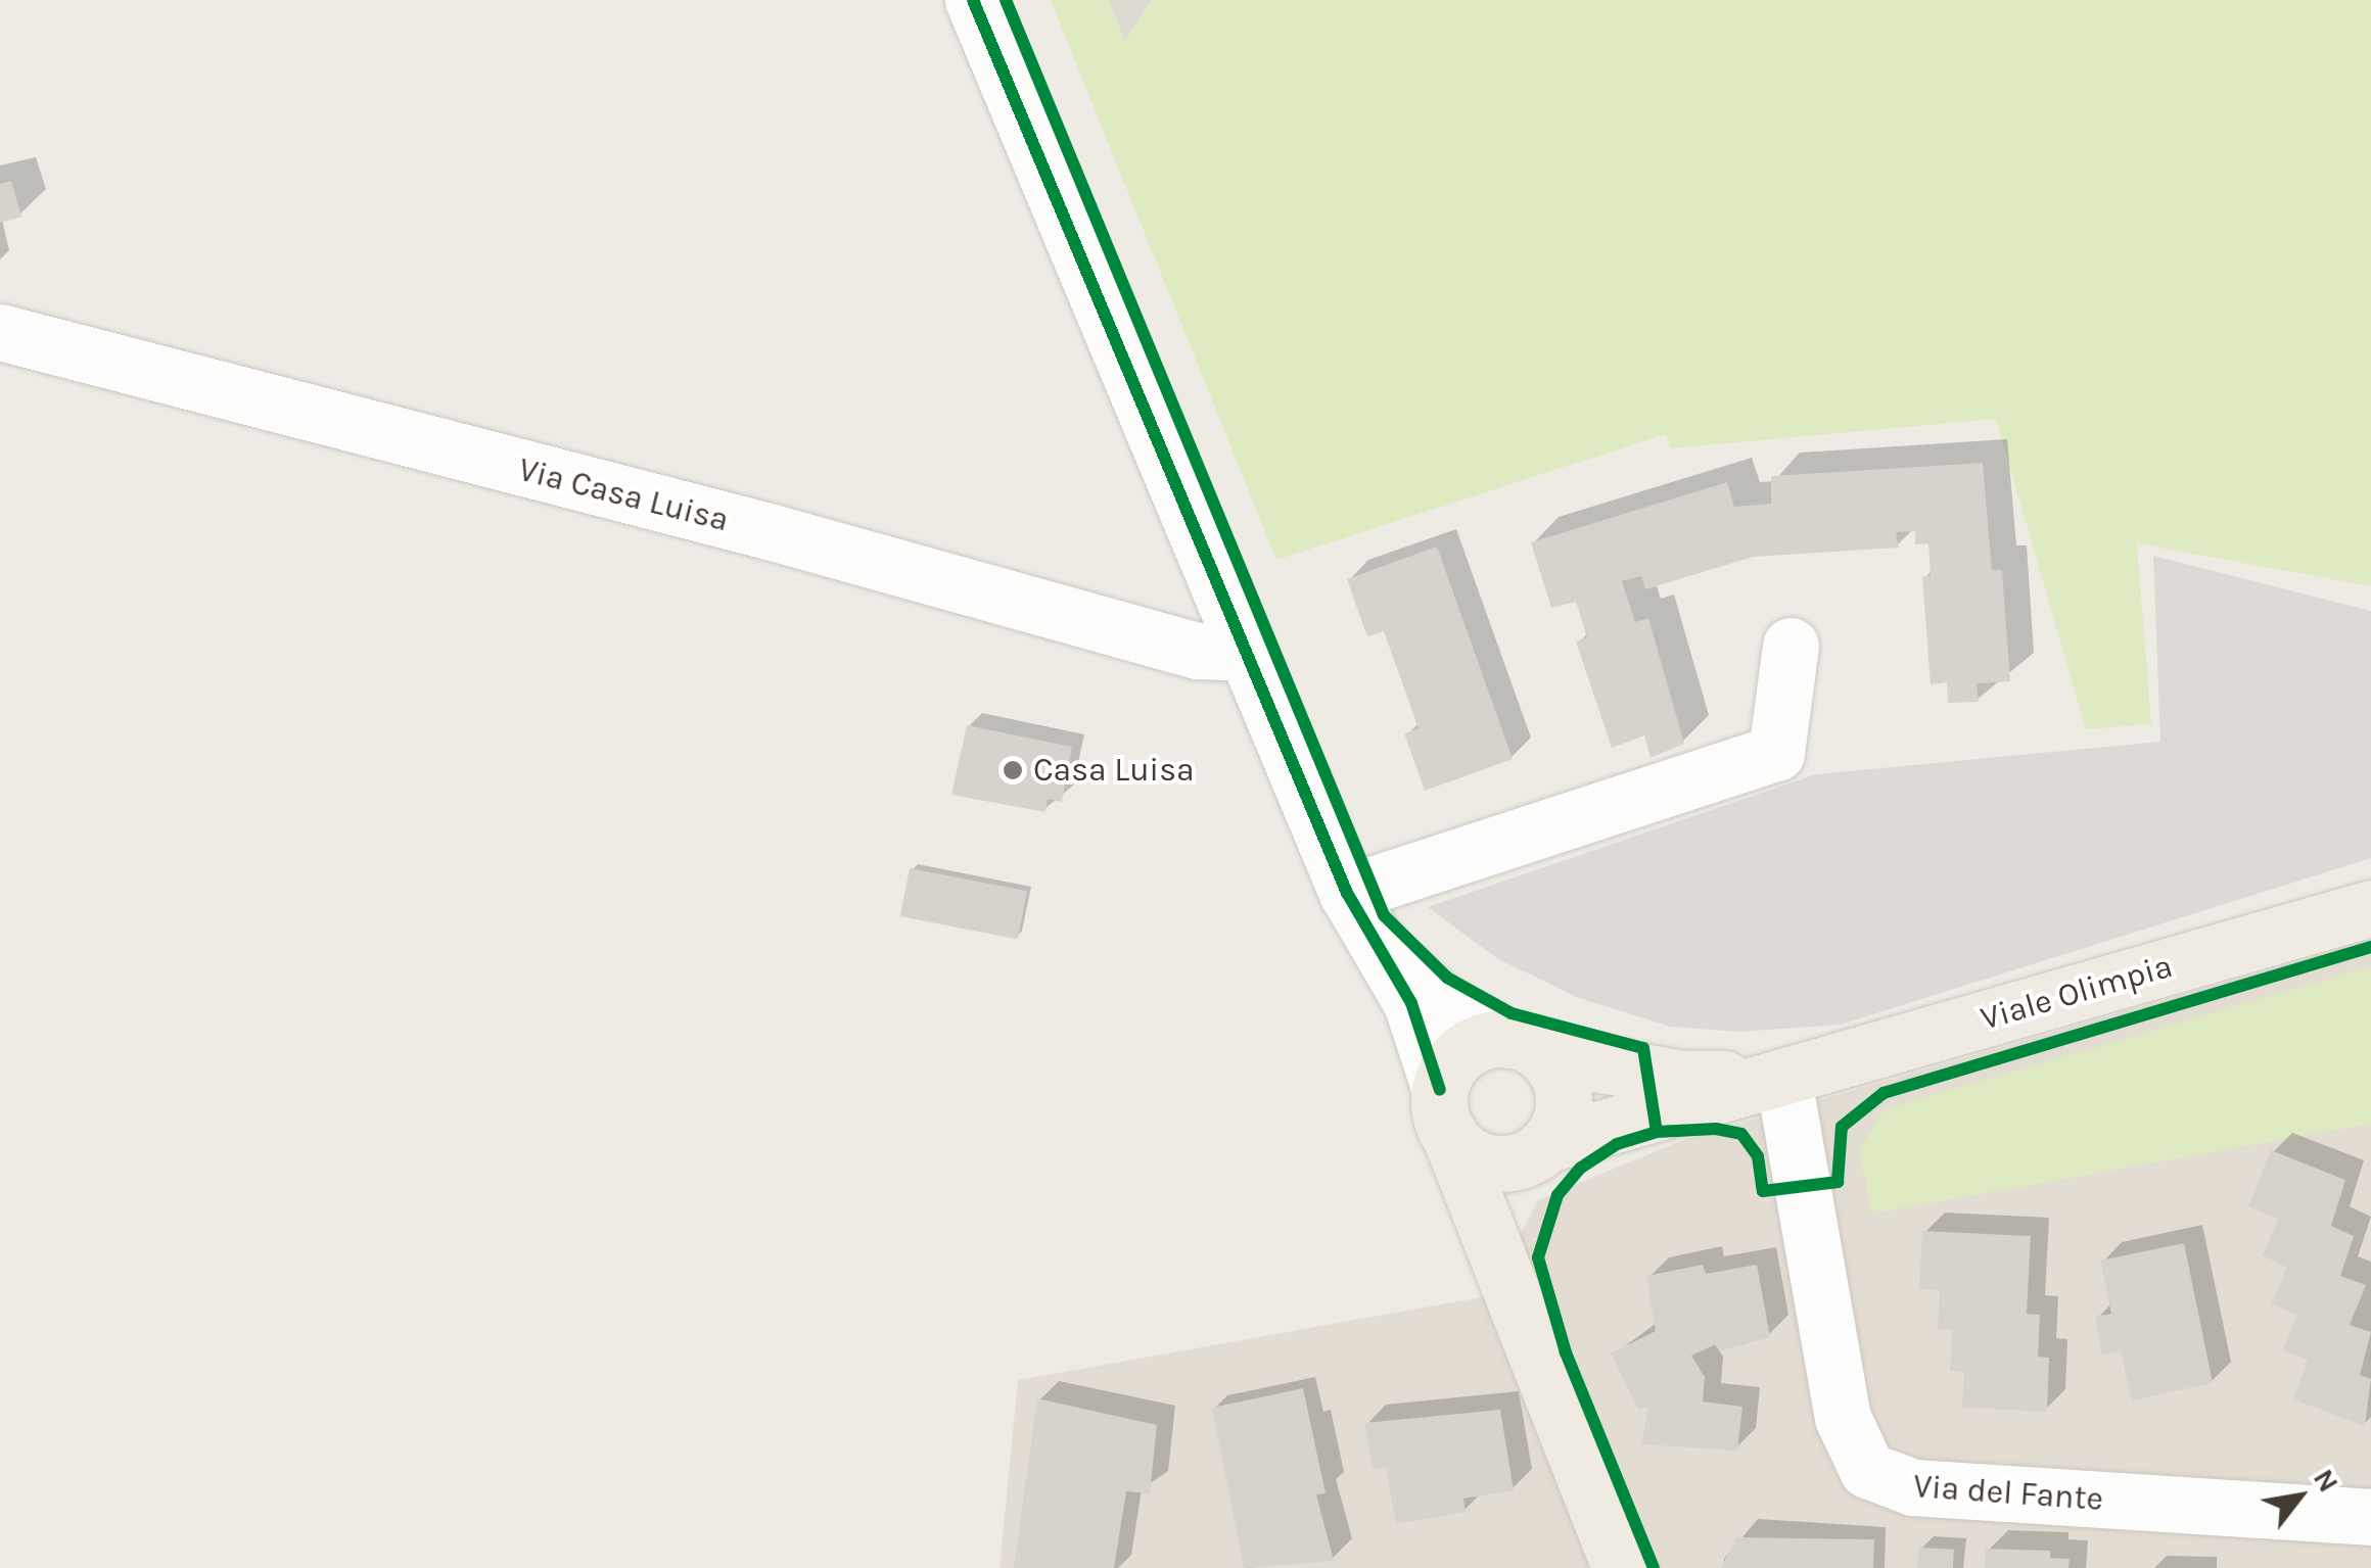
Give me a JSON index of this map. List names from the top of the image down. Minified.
{"streets":{"main road":["Viale Olimpia"],"street":["Via Casa Luisa","Via del Fante"]},"crossings":[["Viale Olimpia","Via del Fante"]],"places":["Casa Luisa"],"north":"top right"}
